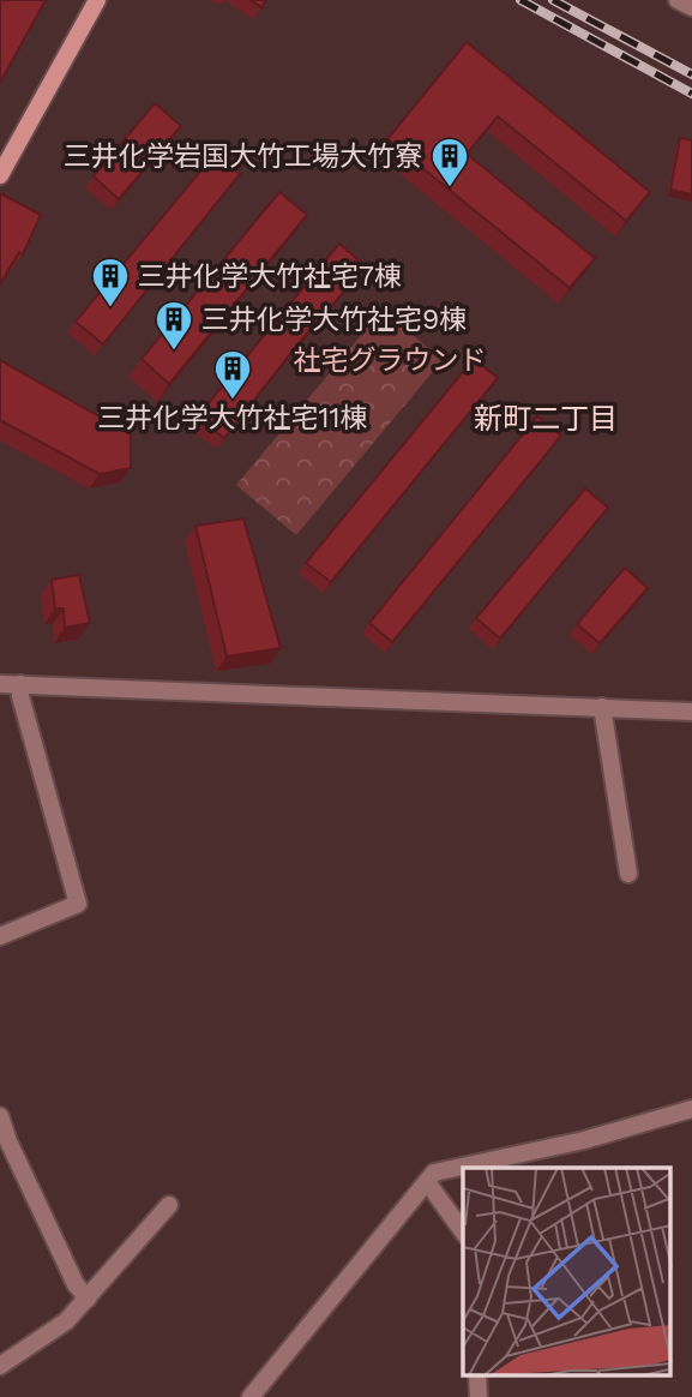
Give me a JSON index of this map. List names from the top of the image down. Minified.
{"districts":["新町二丁目"],"parks":["社宅グラウンド"],"places":{"building":["三井化学岩国大竹工場大竹寮","三井化学大竹社宅7棟","三井化学大竹社宅9棟","三井化学大竹社宅11棟"]}}
